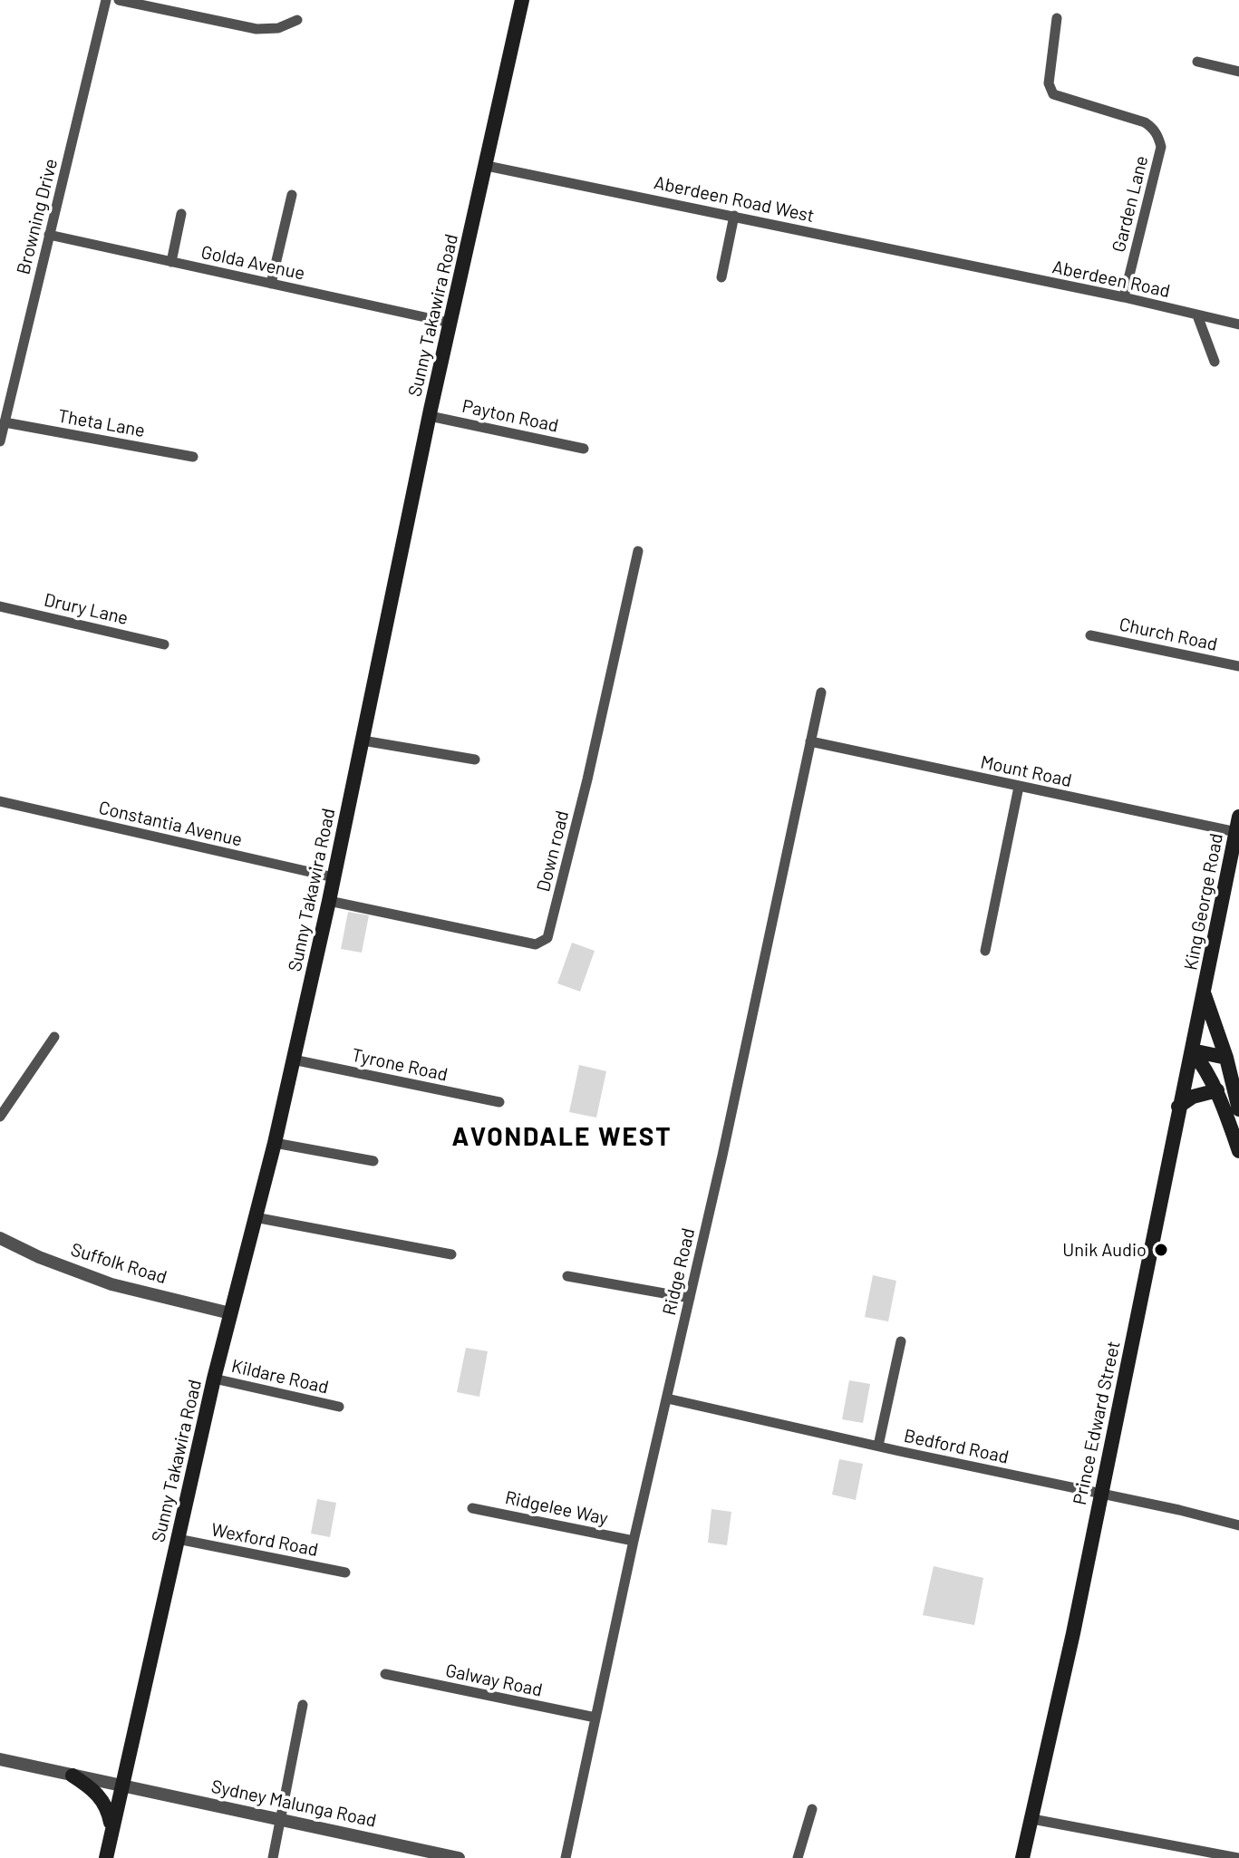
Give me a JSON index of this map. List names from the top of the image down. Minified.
{"streets":{"main road":["Sunny Takawira Road","King George Road","Prince Edward Street"],"street":["Aberdeen Road West","Garden Lane","Browning Drive","Golda Avenue","Aberdeen Road","Payton Road","Theta Lane","Drury Lane","Church Road","Mount Road","Constantia Avenue","Down road","Tyrone Road","Suffolk Road","Ridge Road","Kildare Road","Bedford Road","Ridgelee Way","Wexford Road","Galway Road","Sydney Malunga Road"]},"crossings":[["Aberdeen Road West","Aberdeen Road"],["Aberdeen Road West","Sunny Takawira Road"],["Garden Lane","Aberdeen Road"],["Browning Drive","Golda Avenue"],["Browning Drive","Theta Lane"],["Golda Avenue","Sunny Takawira Road"],["Sunny Takawira Road","Payton Road"],["Sunny Takawira Road","Constantia Avenue"],["Sunny Takawira Road","Down road"],["Sunny Takawira Road","Tyrone Road"],["Sunny Takawira Road","Suffolk Road"],["Sunny Takawira Road","Kildare Road"],["Sunny Takawira Road","Wexford Road"],["Sunny Takawira Road","Sydney Malunga Road"],["Mount Road","King George Road"],["Mount Road","Ridge Road"],["King George Road","Prince Edward Street"],["Ridge Road","Bedford Road"],["Ridge Road","Ridgelee Way"],["Ridge Road","Galway Road"],["Prince Edward Street","Bedford Road"]],"districts":["AVONDALE WEST"],"places":["Unik Audio"]}
